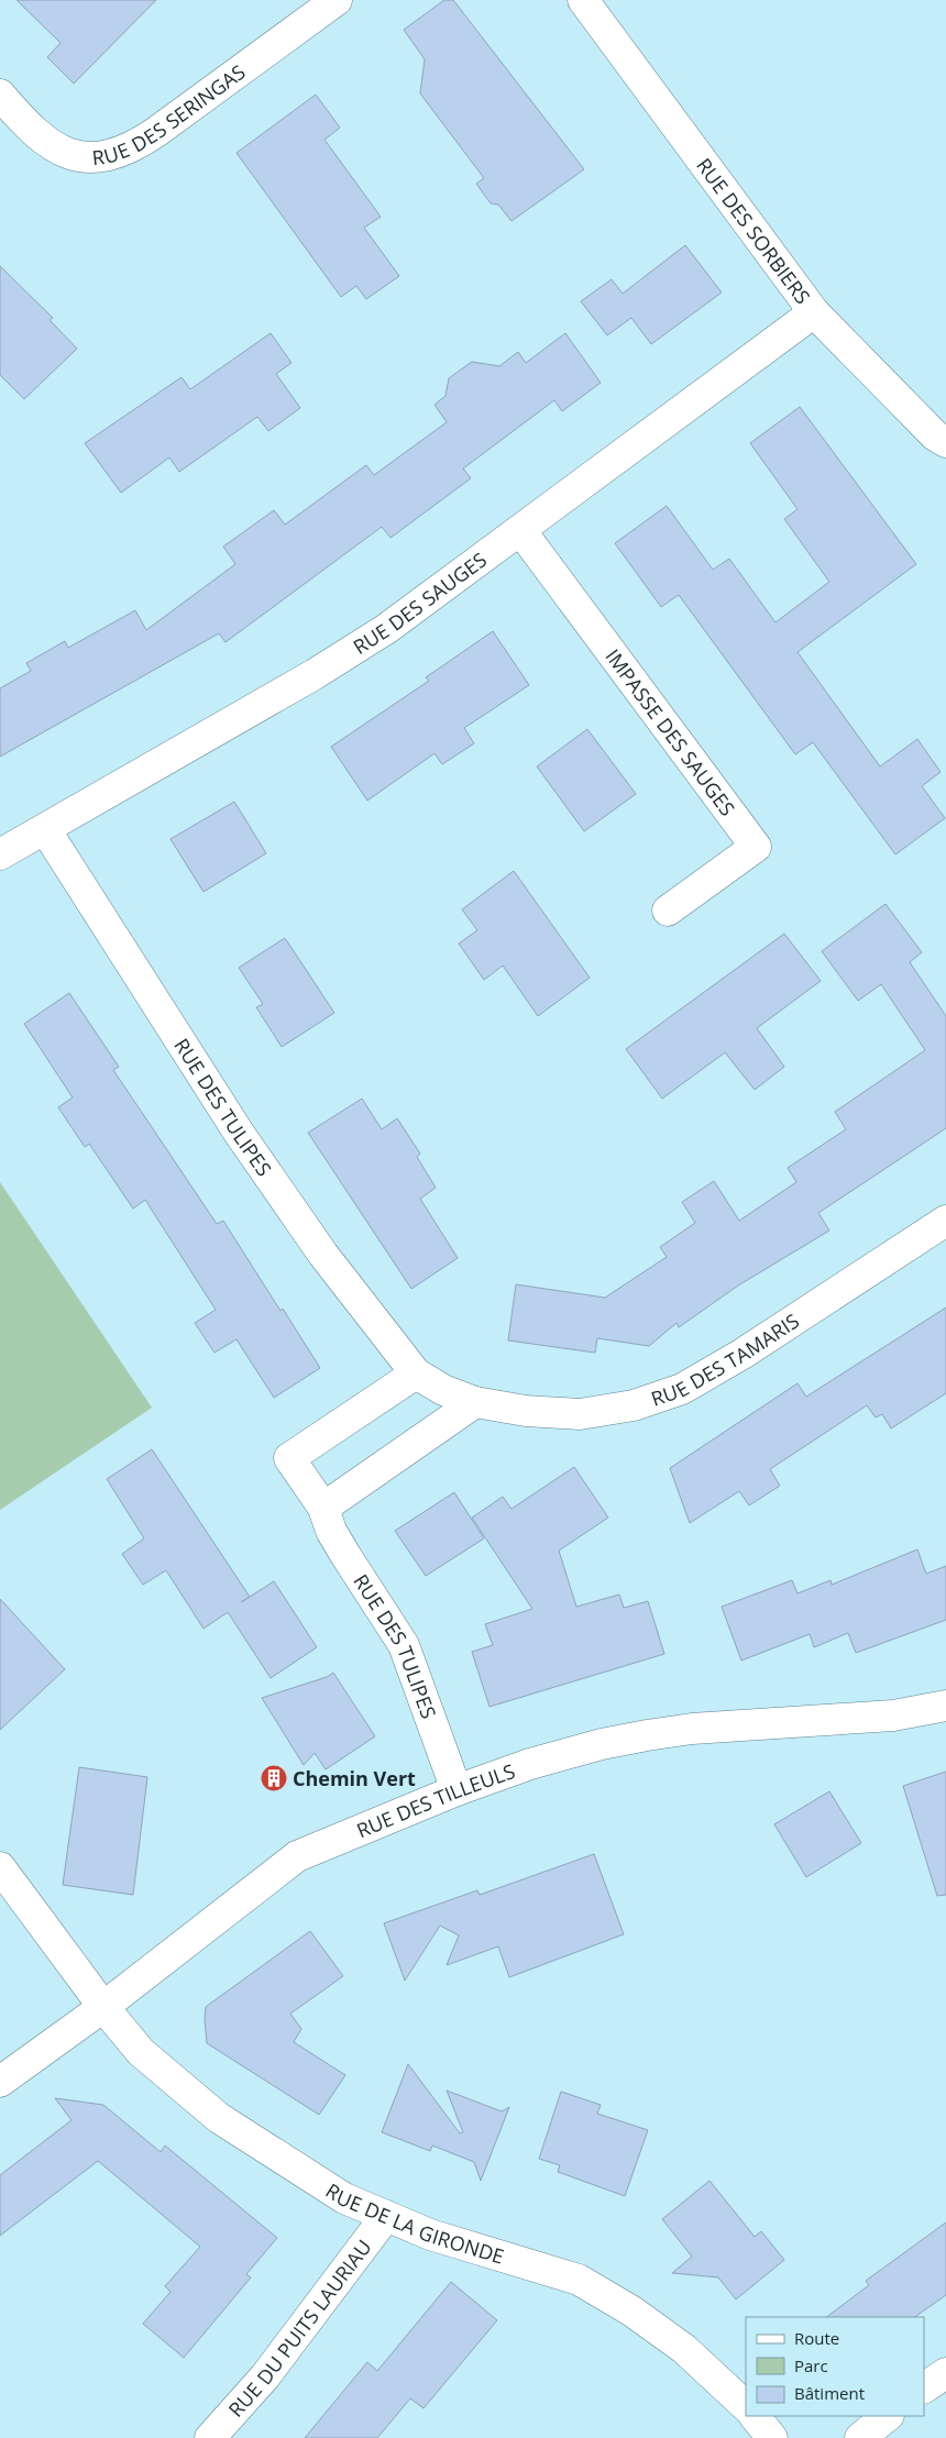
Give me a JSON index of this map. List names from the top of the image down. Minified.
{"streets":{"street":["RUE DES SERINGAS","RUE DES SORBIERS","RUE DES SAUGES","IMPASSE DES SAUGES","RUE DES TULIPES","RUE DES TAMARIS","RUE DES TILLEULS","RUE DE LA GIRONDE","RUE DU PUITS LAURIAU"]},"crossings":[["RUE DES SORBIERS","RUE DES SAUGES"],["RUE DES SAUGES","IMPASSE DES SAUGES"],["RUE DES SAUGES","RUE DES TULIPES"],["RUE DES TULIPES","RUE DES TAMARIS"],["RUE DES TULIPES","RUE DES TILLEULS"],["RUE DES TILLEULS","RUE DE LA GIRONDE"],["RUE DE LA GIRONDE","RUE DU PUITS LAURIAU"]],"places":{"building":["Chemin Vert"]},"legend":["Route","Parc","Bâtiment"]}
